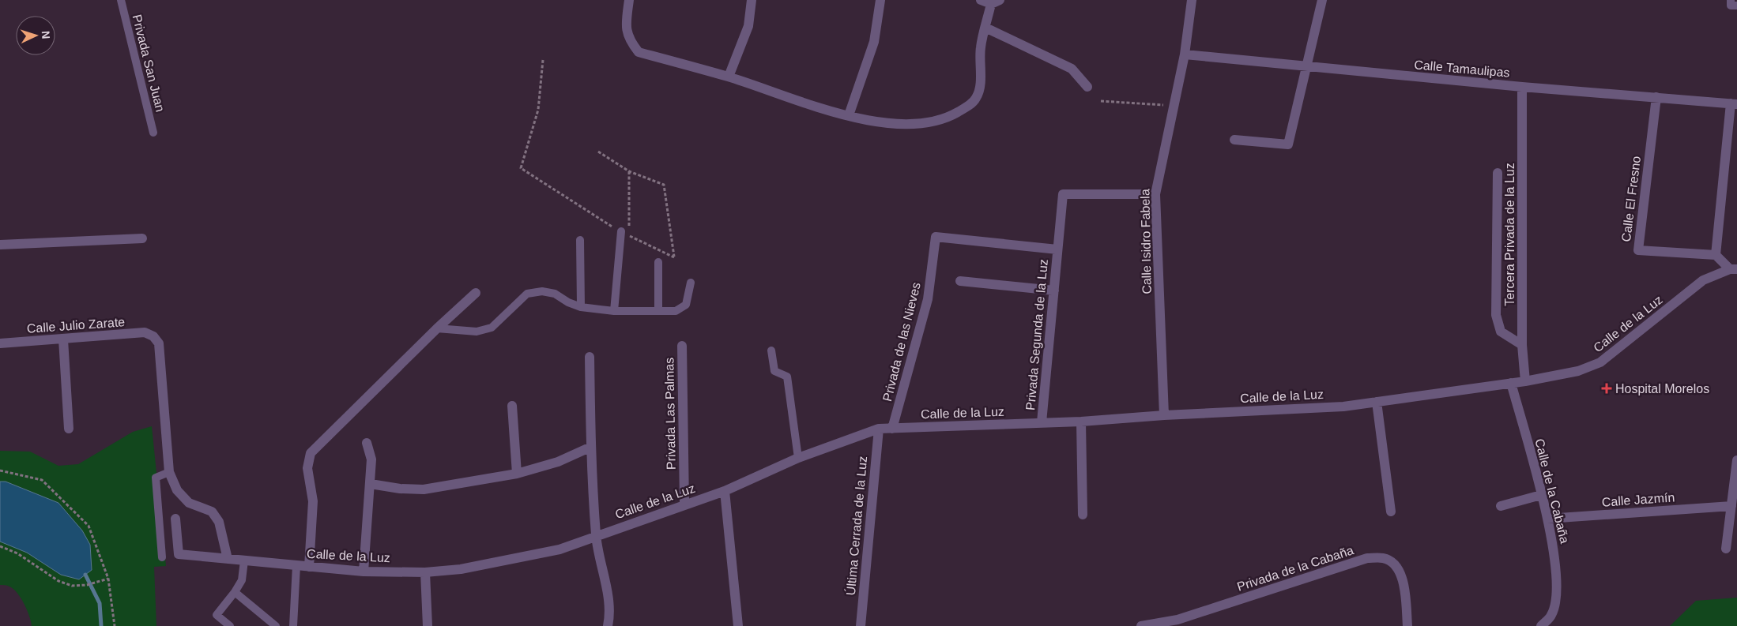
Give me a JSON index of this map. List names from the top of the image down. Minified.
{"streets":{"street":["Calle Tamaulipas","Calle El Fresno","Tercera Privada de la Luz","Calle Isidro Fabela","Calle de la Luz","Calle Julio Zarate","Privada Segunda de la Luz","Privada de las Nieves","Privada Las Palmas","Calle de la Cabaña","Calle Jazmín","Última Cerrada de la Luz","Privada de la Cabaña"],"lane":["Privada San Juan"]},"crossings":[["Calle Tamaulipas","Calle El Fresno"],["Calle Tamaulipas","Tercera Privada de la Luz"],["Calle Tamaulipas","Calle Isidro Fabela"],["Tercera Privada de la Luz","Calle de la Luz"],["Calle Isidro Fabela","Calle de la Luz"],["Calle Isidro Fabela","Privada Segunda de la Luz"],["Calle de la Luz","Privada Segunda de la Luz"],["Calle de la Luz","Privada de las Nieves"],["Calle de la Luz","Privada Las Palmas"],["Calle de la Luz","Calle de la Cabaña"],["Calle de la Luz","Última Cerrada de la Luz"],["Privada Segunda de la Luz","Privada de las Nieves"],["Calle de la Cabaña","Calle Jazmín"]],"places":{"health":["Hospital Morelos"]},"north":"right"}
